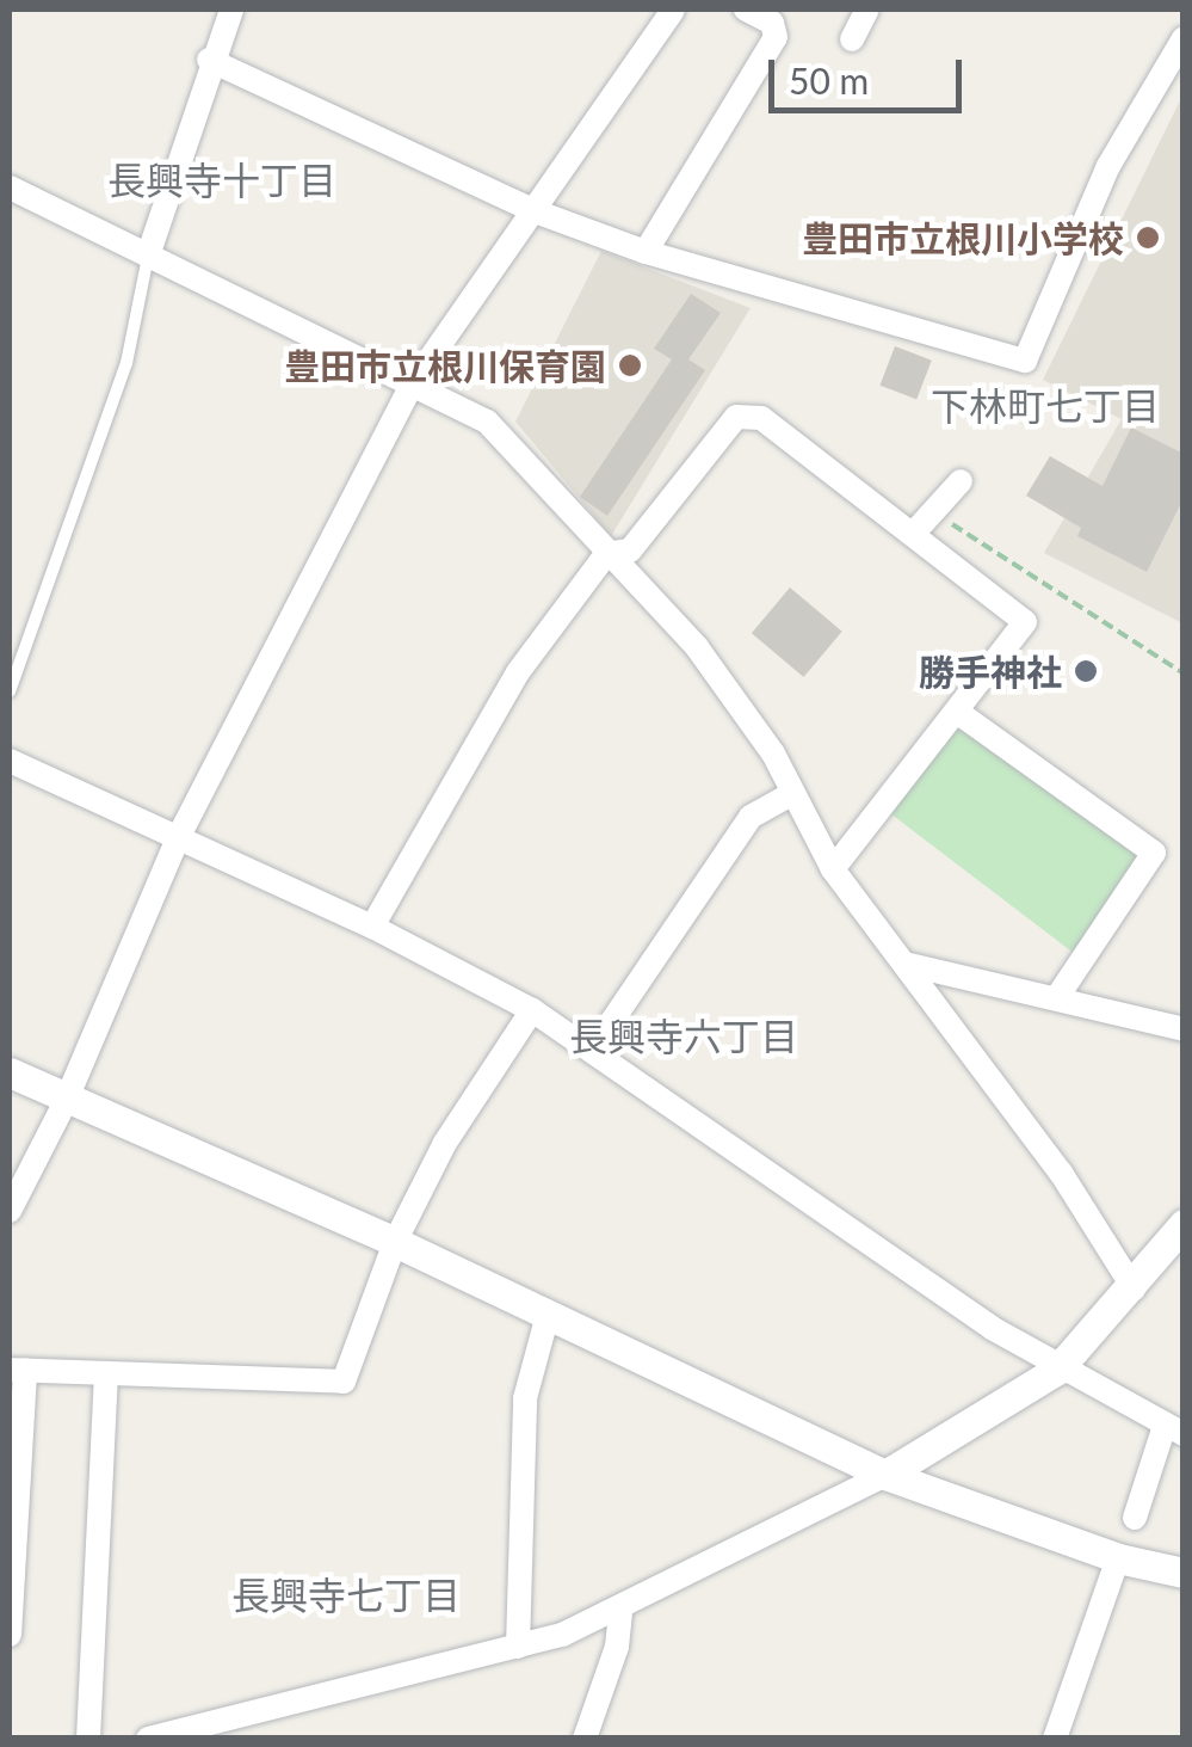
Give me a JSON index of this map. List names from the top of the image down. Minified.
{"districts":["長興寺十丁目","下林町七丁目","長興寺六丁目","長興寺七丁目"],"places":["豊田市立根川小学校","豊田市立根川保育園","勝手神社"],"scale_bar":"50 m"}
